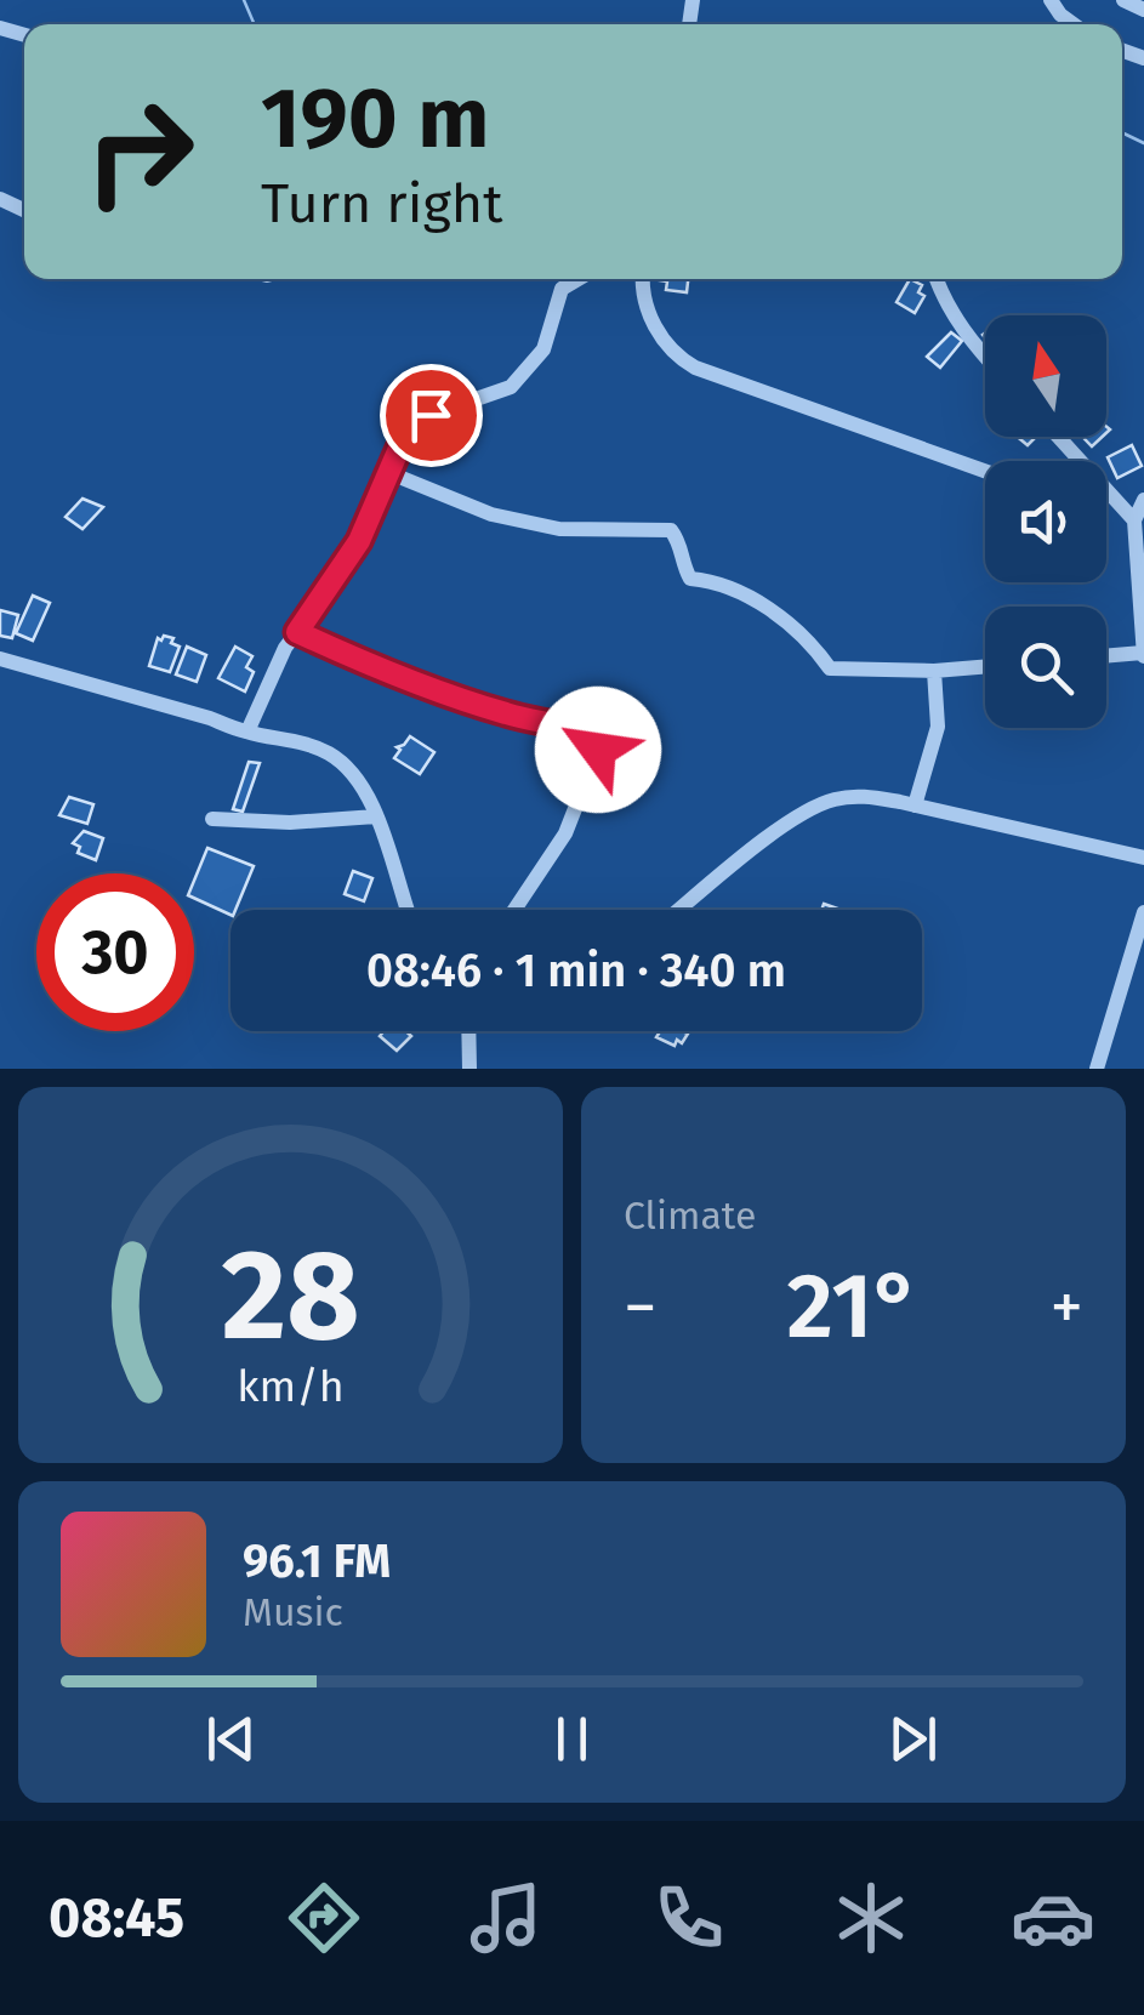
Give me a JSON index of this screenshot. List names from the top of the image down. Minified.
{"north":"top","page":{"turn":["190 m","Turn right"],"limit":"30","trip":"08:46 · 1 min · 340 m","tile":"Climate","heat":["−","21°","+"],"song":["96.1 FM","Music"],"tabs":"08:45","gauge":["28","km/h"]}}
